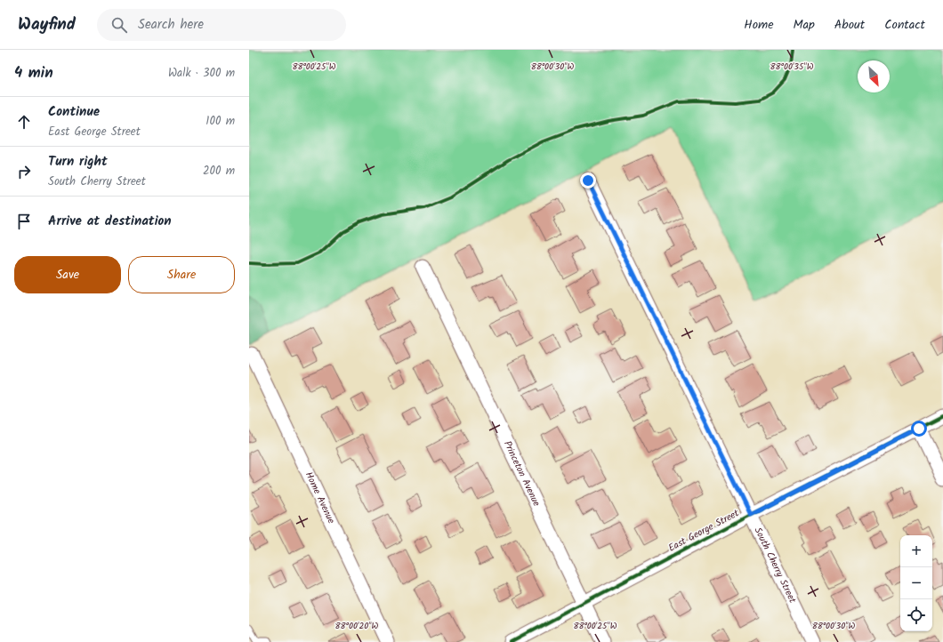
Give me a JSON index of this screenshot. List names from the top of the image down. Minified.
{"streets":{"street":["Princeton Avenue","Home Avenue","East George Street","South Cherry Street"]},"crossings":[["Princeton Avenue","East George Street"],["East George Street","South Cherry Street"]],"north":"bottom right","page":{"header":"Wayfind","search":"Search here","nav":["Home","Map","About","Contact"],"heading":["4 min","Walk · 300 m"],"list":[["Continue","East George Street","100 m"],["Turn right","South Cherry Street","200 m"],"Arrive at destination"],"buttons":["Save","Share"],"map_buttons":["+","−"]},"coordinates":["88°00'25\"W","88°00'30\"W","88°00'35\"W","88°00'20\"W"]}
